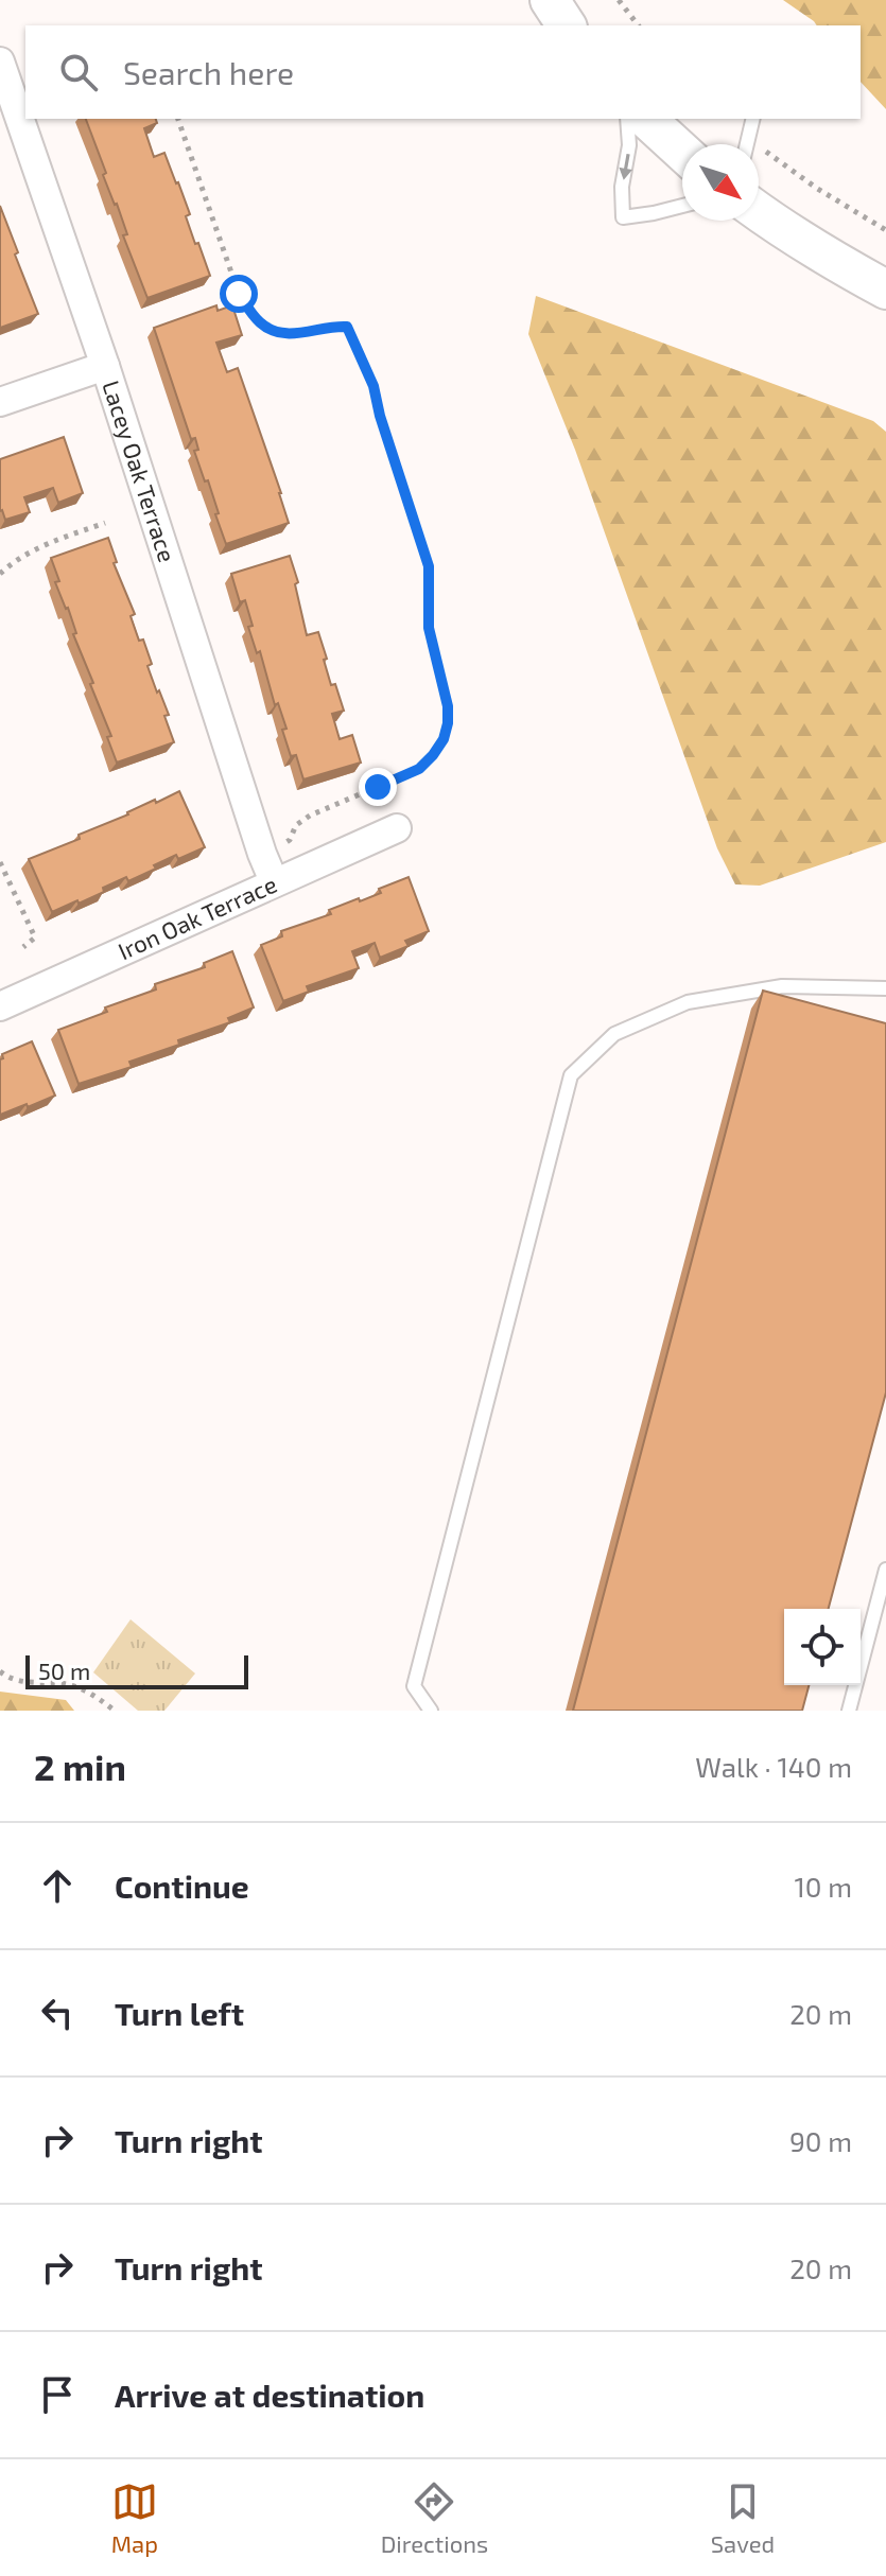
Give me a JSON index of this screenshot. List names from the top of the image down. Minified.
{"streets":{"street":["Lacey Oak Terrace","Iron Oak Terrace"]},"crossings":[["Lacey Oak Terrace","Iron Oak Terrace"]],"scale_bar":"50 m","north":"bottom right","page":{"search":"Search here","scale":"50 m","heading":["2 min","Walk · 140 m"],"list":[["Continue","10 m"],["Turn left","20 m"],["Turn right","90 m"],["Turn right","20 m"],"Arrive at destination"],"nav":["Map","Directions","Saved"]}}
